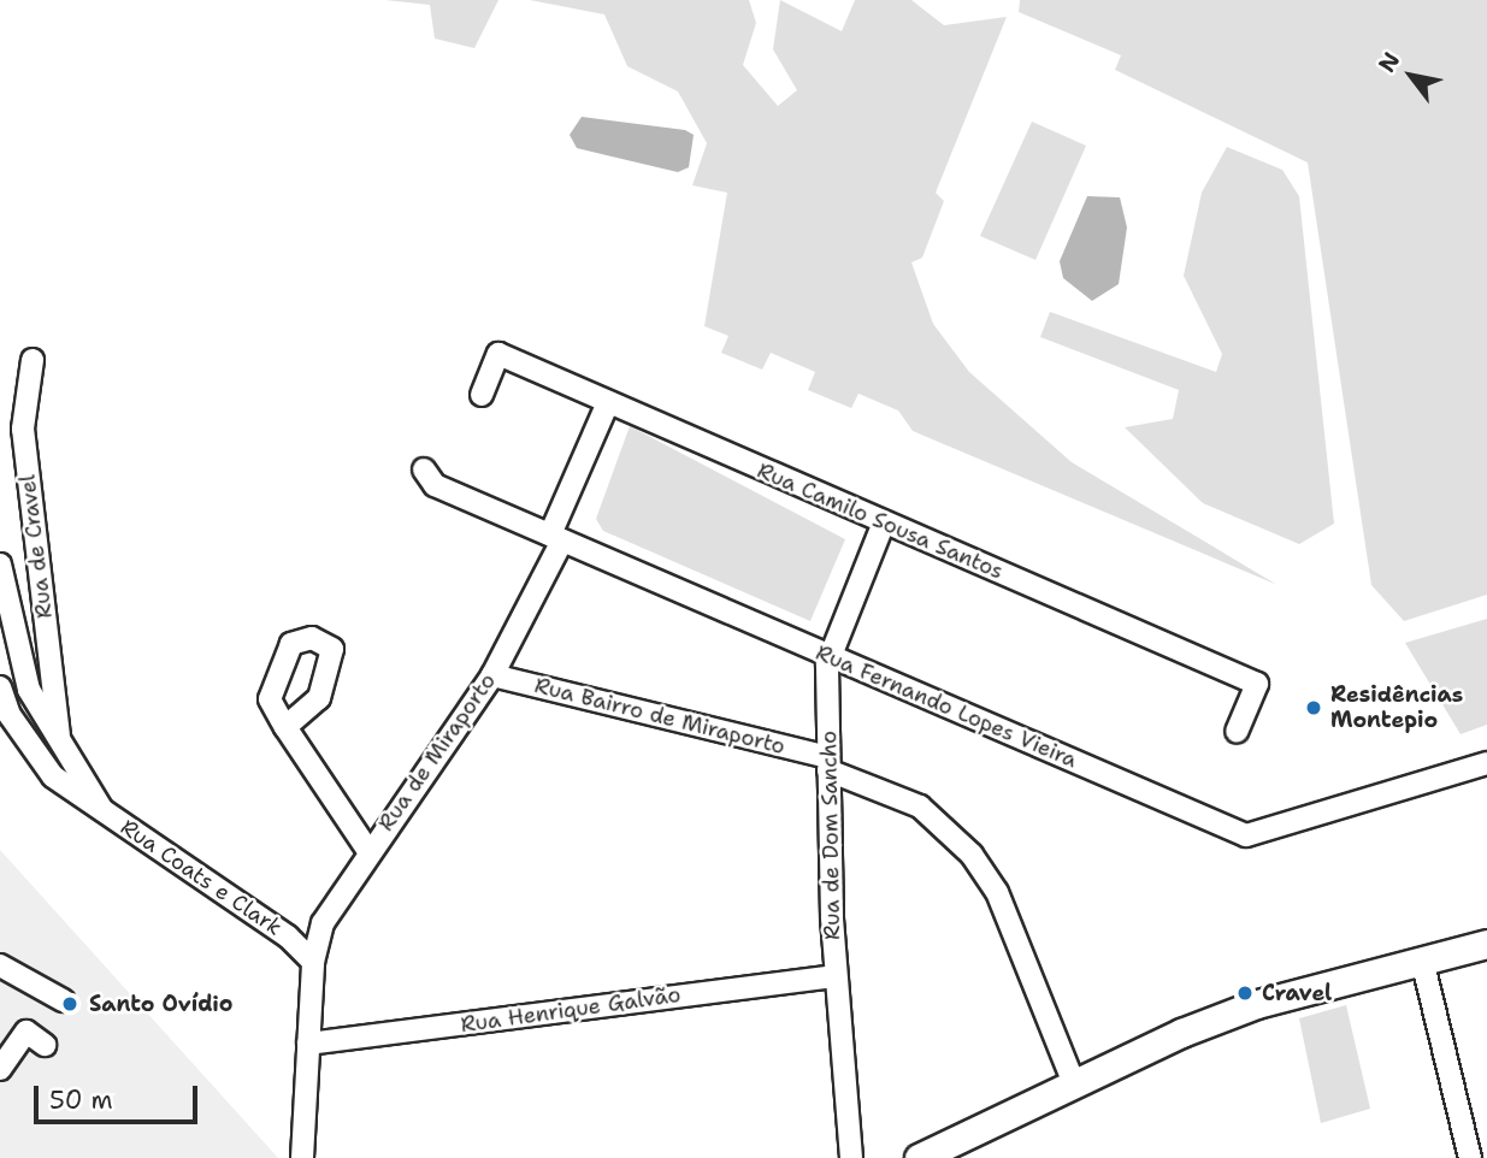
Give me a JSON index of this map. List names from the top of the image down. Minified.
{"streets":{"street":["Rua Camilo Sousa Santos","Rua de Cravel","Rua Fernando Lopes Vieira","Rua Bairro de Miraporto","Rua de Miraporto","Rua de Dom Sancho","Rua Coats e Clark","Rua Henrique Galvão"]},"crossings":[["Rua Camilo Sousa Santos","Rua de Miraporto"],["Rua Camilo Sousa Santos","Rua de Dom Sancho"],["Rua de Cravel","Rua Coats e Clark"],["Rua Fernando Lopes Vieira","Rua de Miraporto"],["Rua Fernando Lopes Vieira","Rua de Dom Sancho"],["Rua Bairro de Miraporto","Rua de Miraporto"],["Rua Bairro de Miraporto","Rua de Dom Sancho"],["Rua de Miraporto","Rua Coats e Clark"],["Rua de Dom Sancho","Rua Henrique Galvão"]],"places":["Residências Montepio","Cravel","Santo Ovídio"],"scale_bar":"50 m","north":"top left"}
